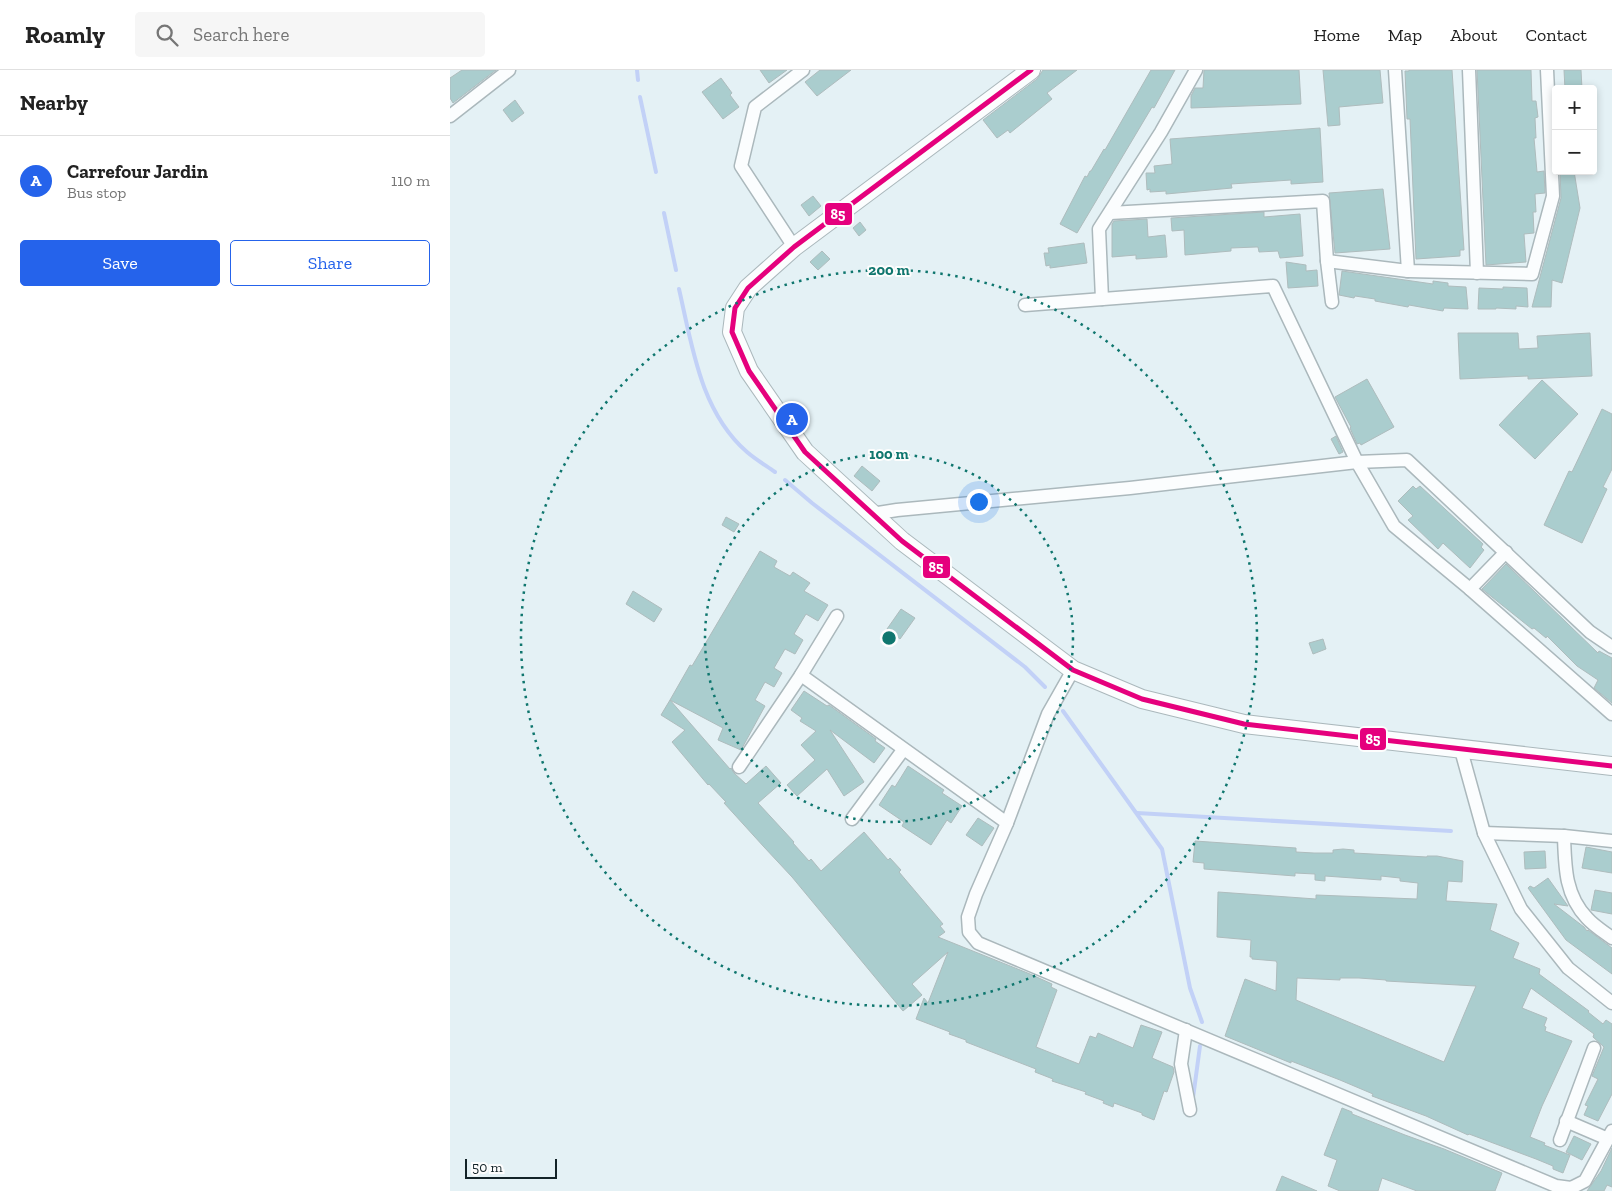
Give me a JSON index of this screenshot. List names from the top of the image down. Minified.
{"lines":["transit line 85"],"scale_bar":"50 m","page":{"header":"Roamly","search":"Search here","nav":["Home","Map","About","Contact"],"heading":"Nearby","map_buttons":["+","−"],"list":[{"mark":"A","name":"Carrefour Jardin","note":"Bus stop","value":"110 m"}],"buttons":["Save","Share"],"pins":"A","scale":"50 m"},"rings":["200 m","100 m"]}
